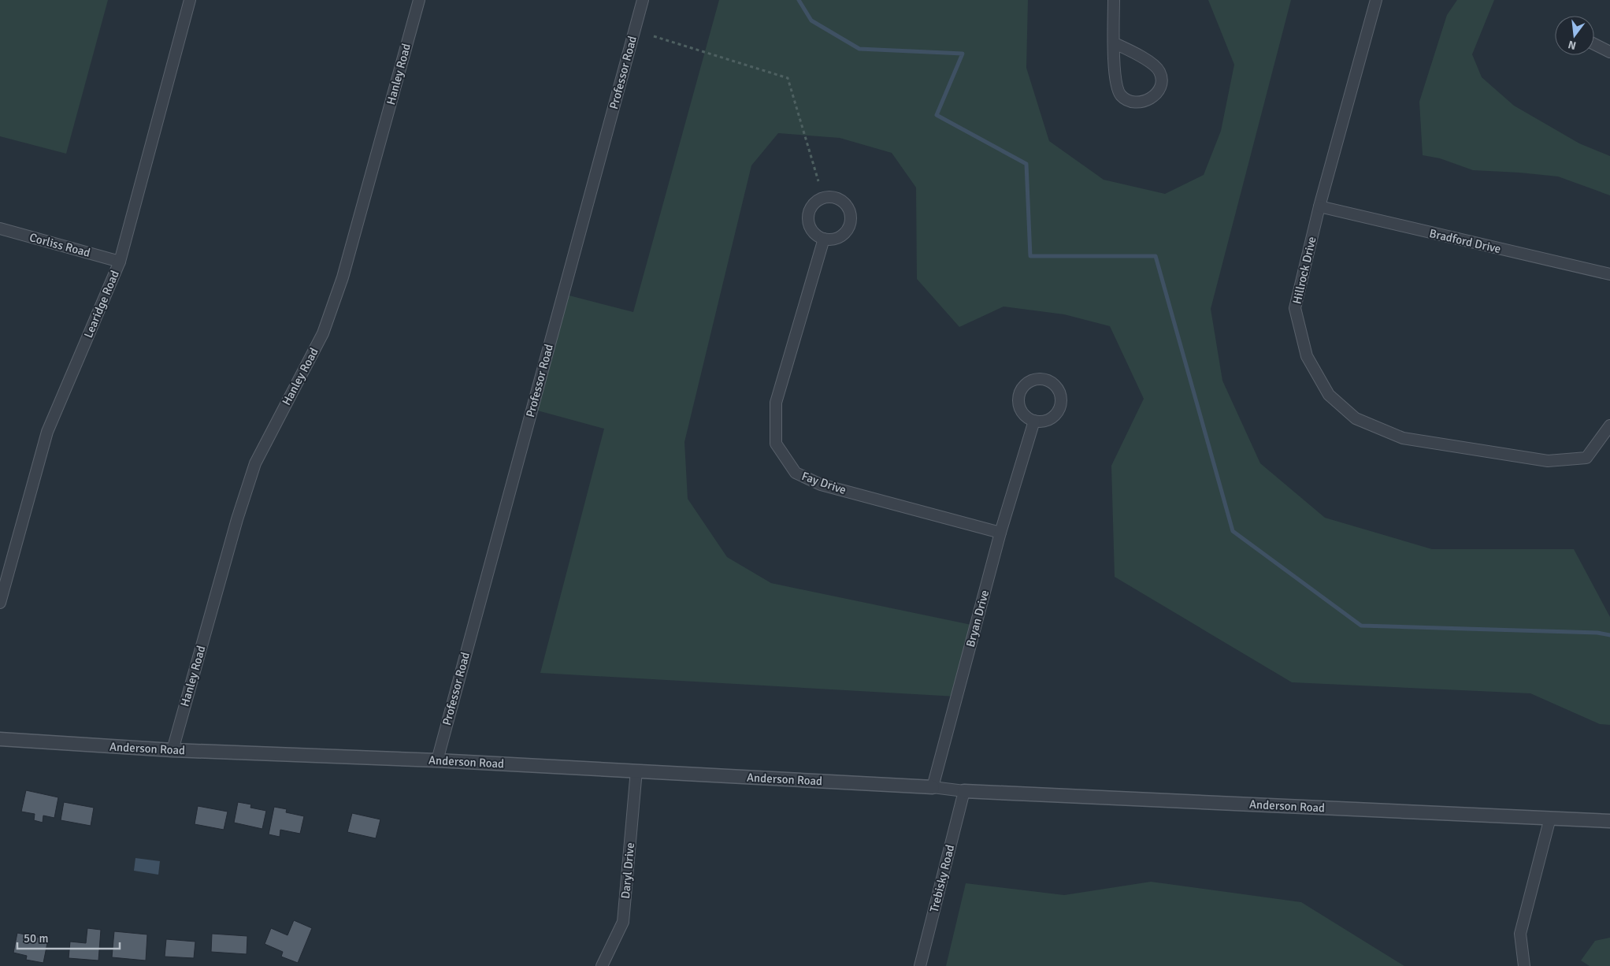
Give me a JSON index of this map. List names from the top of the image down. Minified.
{"streets":{"street":["Professor Road","Hanley Road","Bradford Drive","Corliss Road","Hillrock Drive","Learidge Road","Fay Drive","Bryan Drive","Anderson Road","Daryl Drive","Trebisky Road"]},"crossings":[["Professor Road","Anderson Road"],["Hanley Road","Anderson Road"],["Bradford Drive","Hillrock Drive"],["Corliss Road","Learidge Road"],["Fay Drive","Bryan Drive"],["Bryan Drive","Anderson Road"],["Anderson Road","Daryl Drive"],["Anderson Road","Trebisky Road"]],"scale_bar":"50 m","north":"bottom"}
